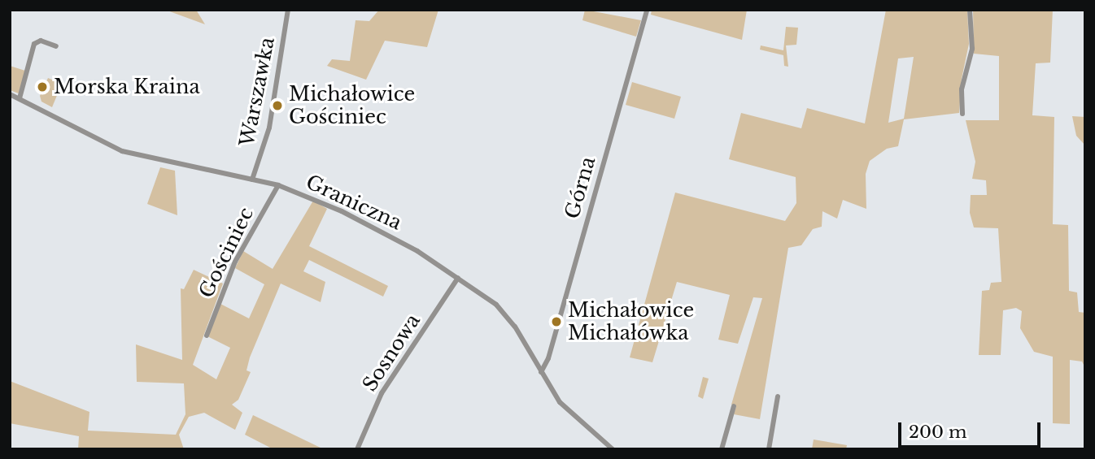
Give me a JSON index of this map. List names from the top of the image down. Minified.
{"streets":{"street":["Warszawka","Górna","Graniczna","Gościniec","Sosnowa"]},"crossings":[["Warszawka","Graniczna"],["Górna","Graniczna"],["Graniczna","Gościniec"],["Graniczna","Sosnowa"]],"places":["Morska Kraina","Michałowice Gościniec","Michałowice Michałówka"],"scale_bar":"200 m"}
